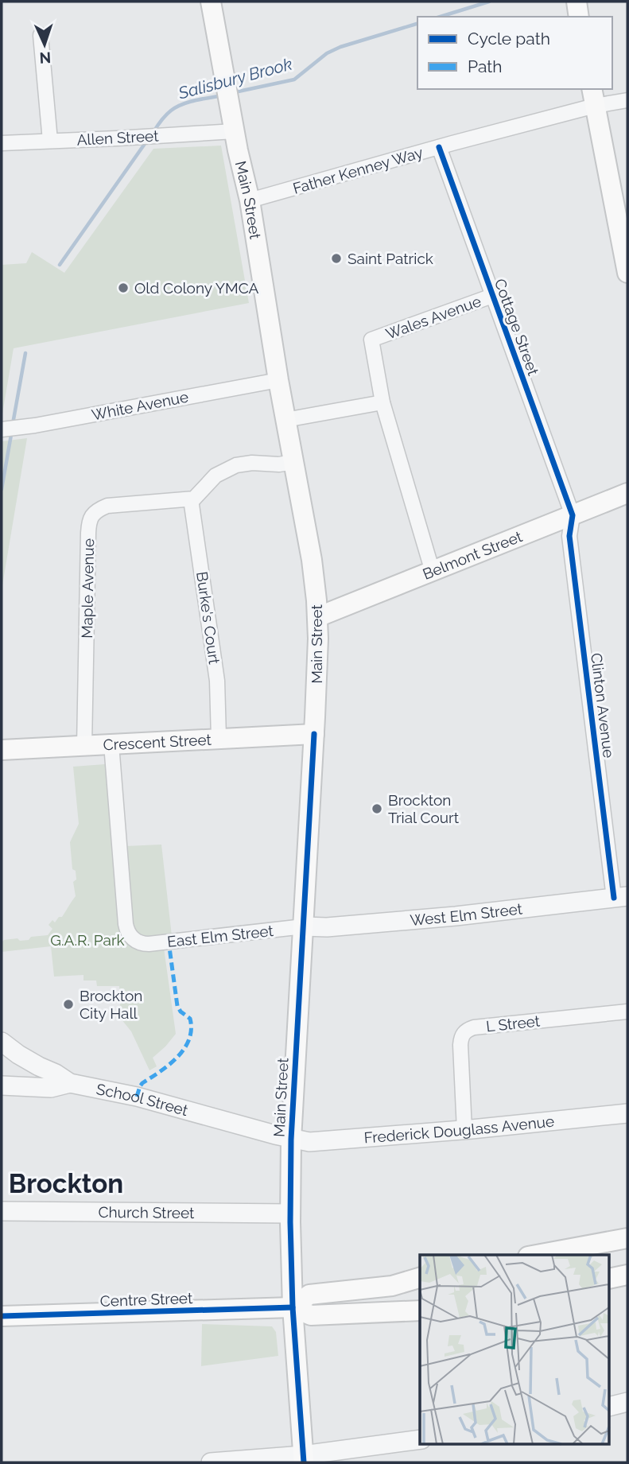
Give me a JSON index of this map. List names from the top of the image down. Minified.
{"streets":{"main road":["Main Street","Belmont Street","Crescent Street","Centre Street"],"street":["Allen Street","Father Kenney Way","Wales Avenue","Cottage Street","White Avenue","Maple Avenue","Burke's Court","Clinton Avenue","West Elm Street","East Elm Street","L Street","School Street","Frederick Douglass Avenue","Church Street"]},"crossings":[["Allen Street","Main Street"],["Father Kenney Way","Main Street"],["Father Kenney Way","Cottage Street"],["Main Street","White Avenue"],["Main Street","Belmont Street"],["Main Street","Crescent Street"],["Main Street","West Elm Street"],["Main Street","East Elm Street"],["Main Street","School Street"],["Main Street","Frederick Douglass Avenue"],["Main Street","Church Street"],["Main Street","Centre Street"],["Wales Avenue","Cottage Street"],["Wales Avenue","Belmont Street"],["Cottage Street","Belmont Street"],["Cottage Street","Clinton Avenue"],["Belmont Street","Clinton Avenue"],["Maple Avenue","Burke's Court"],["Maple Avenue","Crescent Street"],["Burke's Court","Crescent Street"],["Clinton Avenue","West Elm Street"],["Crescent Street","East Elm Street"],["West Elm Street","East Elm Street"],["L Street","Frederick Douglass Avenue"],["School Street","Frederick Douglass Avenue"]],"districts":["Brockton"],"water":["Salisbury Brook"],"parks":["G.A.R. Park"],"places":["Saint Patrick","Old Colony YMCA","Brockton Trial Court","Brockton City Hall"],"legend":["Cycle path","Path"],"north":"bottom"}
